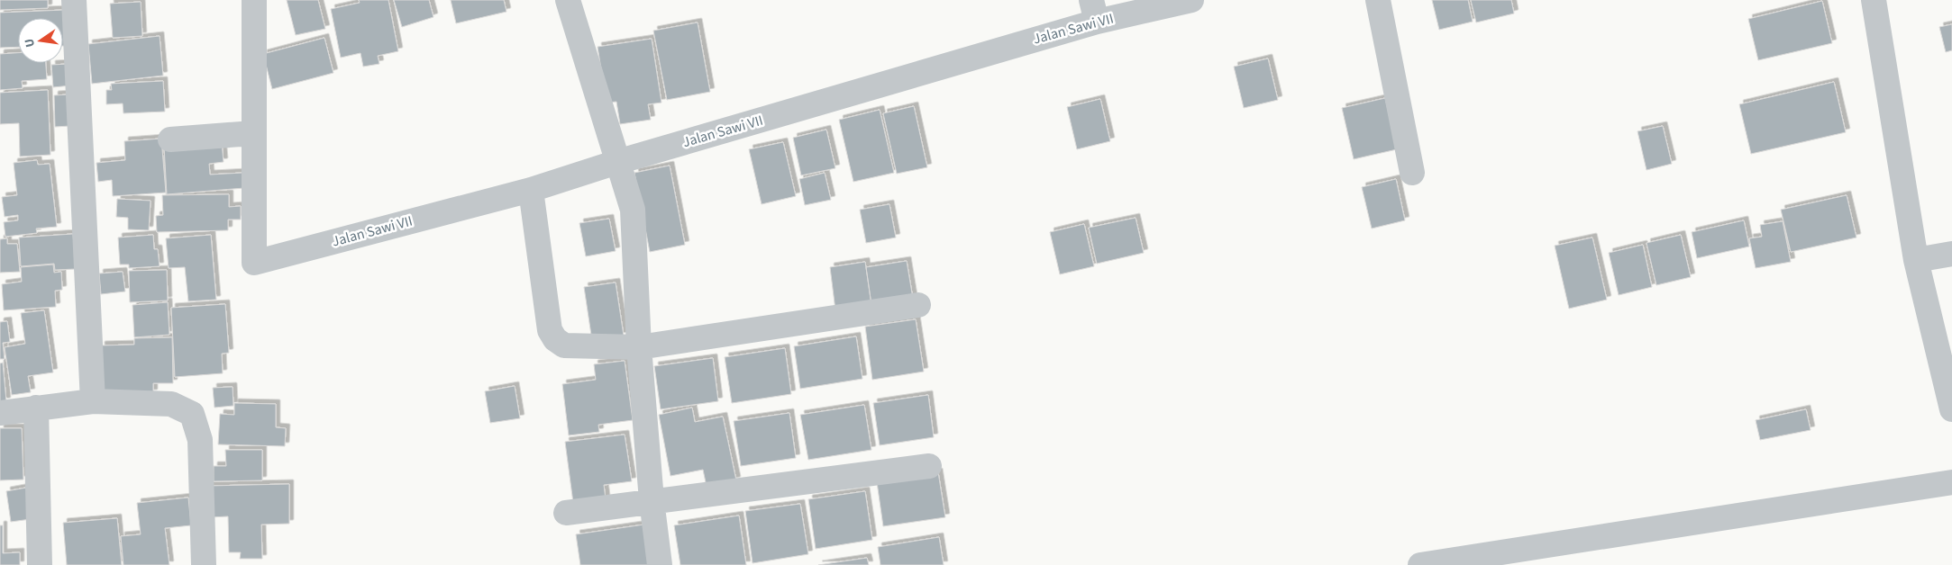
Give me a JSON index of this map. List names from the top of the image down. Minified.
{"streets":{"street":["Jalan Sawi VII"]},"north":"left"}
